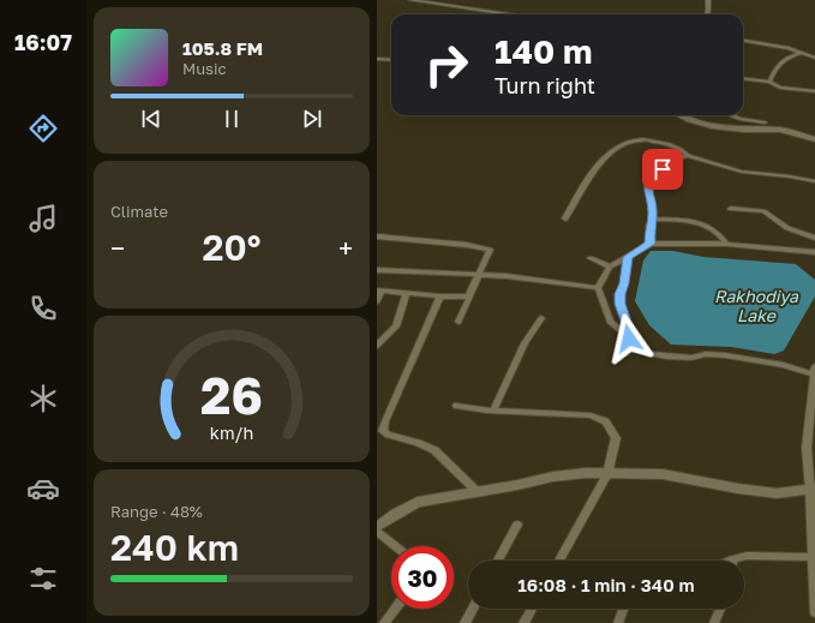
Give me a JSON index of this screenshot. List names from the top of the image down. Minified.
{"water":["Rakhodiya Lake"],"page":{"tabs":"16:07","turn":["140 m","Turn right"],"song":["105.8 FM","Music"],"tile":["Climate",["Range · 48%","240 km"]],"heat":["−","20°","+"],"limit":"30","trip":"16:08 · 1 min · 340 m","gauge":["26","km/h"]}}
